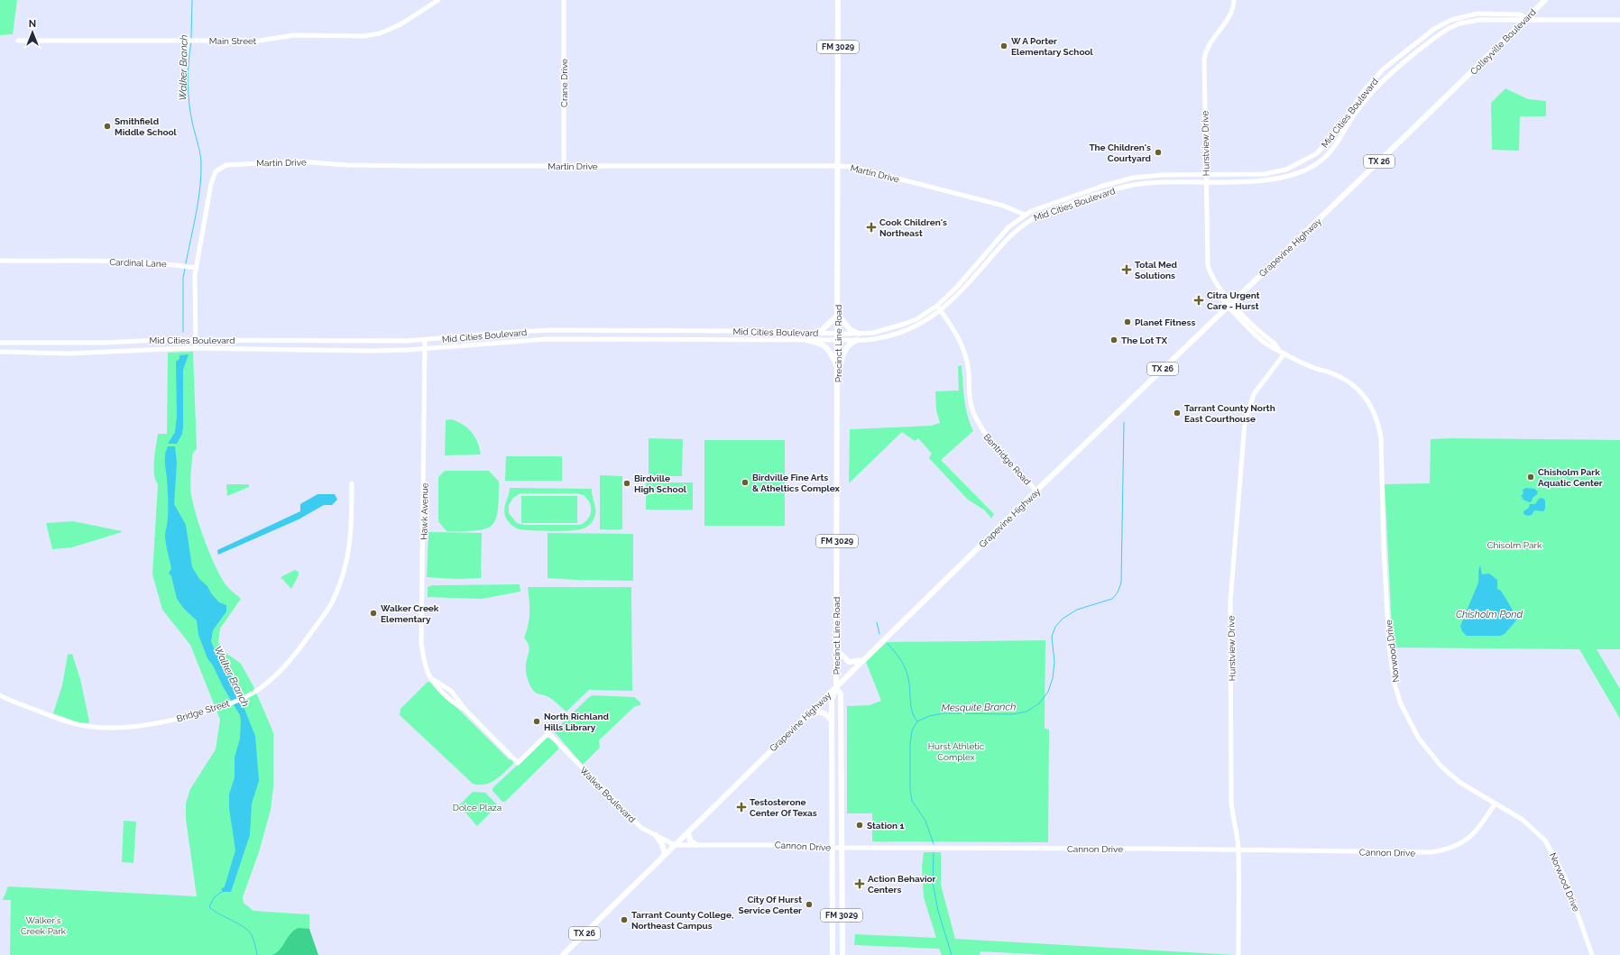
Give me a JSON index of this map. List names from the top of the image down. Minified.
{"streets":{"main road":["Colleyville Boulevard","FM 3029","TX 26","Grapevine Highway","Precinct Line Road"],"street":["Main Street","Crane Drive","Mid Cities Boulevard","Hurstview Drive","Martin Drive","Cardinal Lane","Bentridge Road","Hawk Avenue","Norwood Drive","Bridge Street","Walker Boulevard","Cannon Drive"]},"crossings":[["Colleyville Boulevard","Mid Cities Boulevard"],["Colleyville Boulevard","Grapevine Highway"],["Crane Drive","Martin Drive"],["Mid Cities Boulevard","Hurstview Drive"],["Mid Cities Boulevard","Martin Drive"],["Mid Cities Boulevard","Precinct Line Road"],["Mid Cities Boulevard","Bentridge Road"],["Mid Cities Boulevard","Hawk Avenue"],["Hurstview Drive","Grapevine Highway"],["Hurstview Drive","Norwood Drive"],["Hurstview Drive","Cannon Drive"],["Martin Drive","Cardinal Lane"],["Martin Drive","Precinct Line Road"],["Grapevine Highway","Precinct Line Road"],["Grapevine Highway","Bentridge Road"],["Grapevine Highway","Norwood Drive"],["Grapevine Highway","Walker Boulevard"],["Grapevine Highway","Cannon Drive"],["Precinct Line Road","Cannon Drive"],["Hawk Avenue","Walker Boulevard"],["Norwood Drive","Cannon Drive"],["Walker Boulevard","Cannon Drive"]],"water":["Walker Branch","Chisholm Pond","Mesquite Branch"],"parks":["Chisolm Park","Hurst Athletic Complex","Dolce Plaza","Walker's Creek Park"],"places":{"other":["W A Porter Elementary School","Smithfield Middle School","The Children's Courtyard","Planet Fitness","The Lot TX","Tarrant County North East Courthouse","Chisholm Park Aquatic Center","Birdville Fine Arts & Atheltics Complex","Birdville High School","Walker Creek Elementary","North Richland Hills Library","Station 1","City Of Hurst Service Center","Tarrant County College, Northeast Campus"],"health":["Cook Children's Northeast","Total Med Solutions","Citra Urgent Care - Hurst","Testosterone Center Of Texas","Action Behavior Centers"]},"north":"top"}
